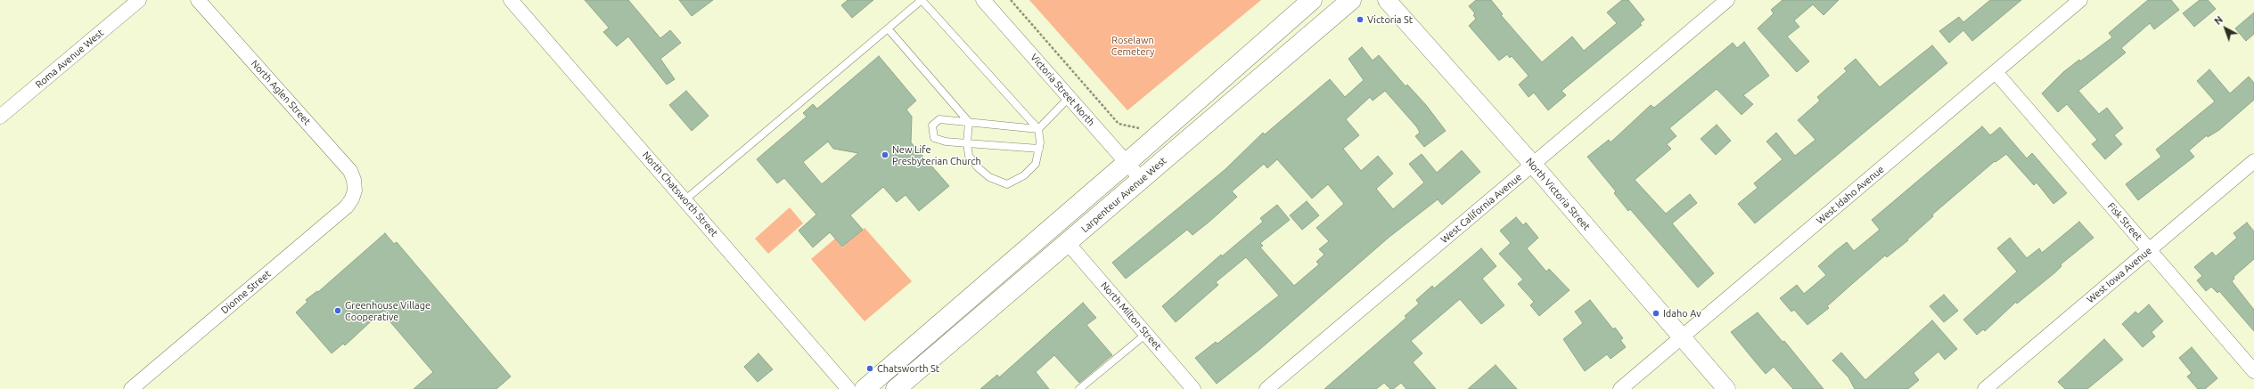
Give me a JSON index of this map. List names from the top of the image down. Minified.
{"streets":{"main road":["Larpenteur Avenue West"],"street":["Roma Avenue West","Victoria Street North","North Aglen Street","North Chatsworth Street","North Victoria Street","West Idaho Avenue","West California Avenue","Fisk Street","West Iowa Avenue","Dionne Street","North Milton Street"]},"crossings":[["Victoria Street North","Larpenteur Avenue West"],["North Aglen Street","Dionne Street"],["North Victoria Street","West Idaho Avenue"],["North Victoria Street","West California Avenue"],["Larpenteur Avenue West","North Milton Street"],["West Idaho Avenue","Fisk Street"],["Fisk Street","West Iowa Avenue"]],"parks":["Roselawn Cemetery"],"places":["Victoria St","New Life Presbyterian Church","Greenhouse Village Cooperative","Idaho Av","Chatsworth St"],"north":"top left"}
